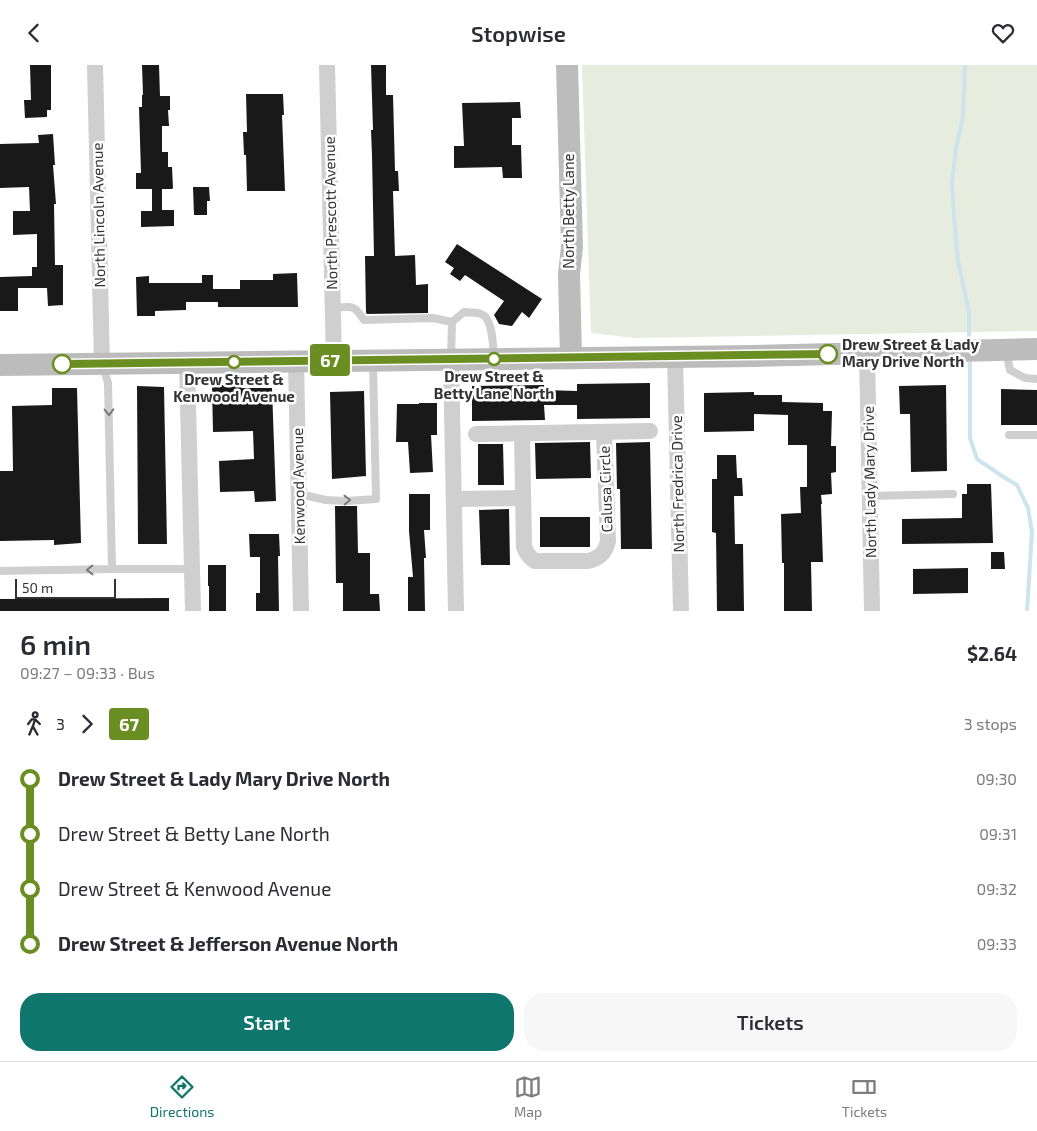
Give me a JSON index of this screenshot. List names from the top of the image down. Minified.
{"streets":{"main road":["North Betty Lane"],"street":["North Prescott Avenue","North Lincoln Avenue","North Lady Mary Drive","North Fredrica Drive","Kenwood Avenue","Calusa Circle"]},"places":["Drew Street & Lady Mary Drive North","Drew Street & Betty Lane North","Drew Street & Kenwood Avenue"],"lines":["bus line 67"],"scale_bar":"50 m","page":{"header":"Stopwise","on_map":"67","scale":"50 m","heading":["6 min","09:27 – 09:33 · Bus","$2.64"],"legs":["3","67","3 stops"],"list":[{"name":"Drew Street & Lady Mary Drive North","value":"09:30"},{"name":"Drew Street & Betty Lane North","value":"09:31"},{"name":"Drew Street & Kenwood Avenue","value":"09:32"},{"name":"Drew Street & Jefferson Avenue North","value":"09:33"}],"buttons":["Start","Tickets"],"tabs":["Directions","Map","Tickets"]}}
